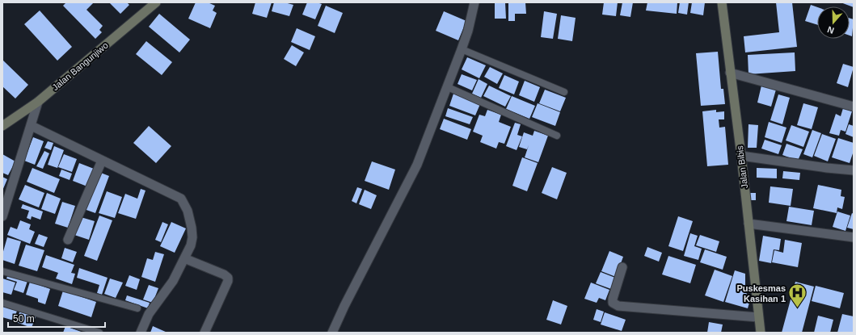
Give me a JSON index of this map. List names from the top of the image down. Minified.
{"streets":{"main road":["Jalan Bangunjiwo","Jalan Bibis"]},"places":{"hospital":["Puskesmas Kasihan 1"]},"scale_bar":"50 m","north":"bottom"}
